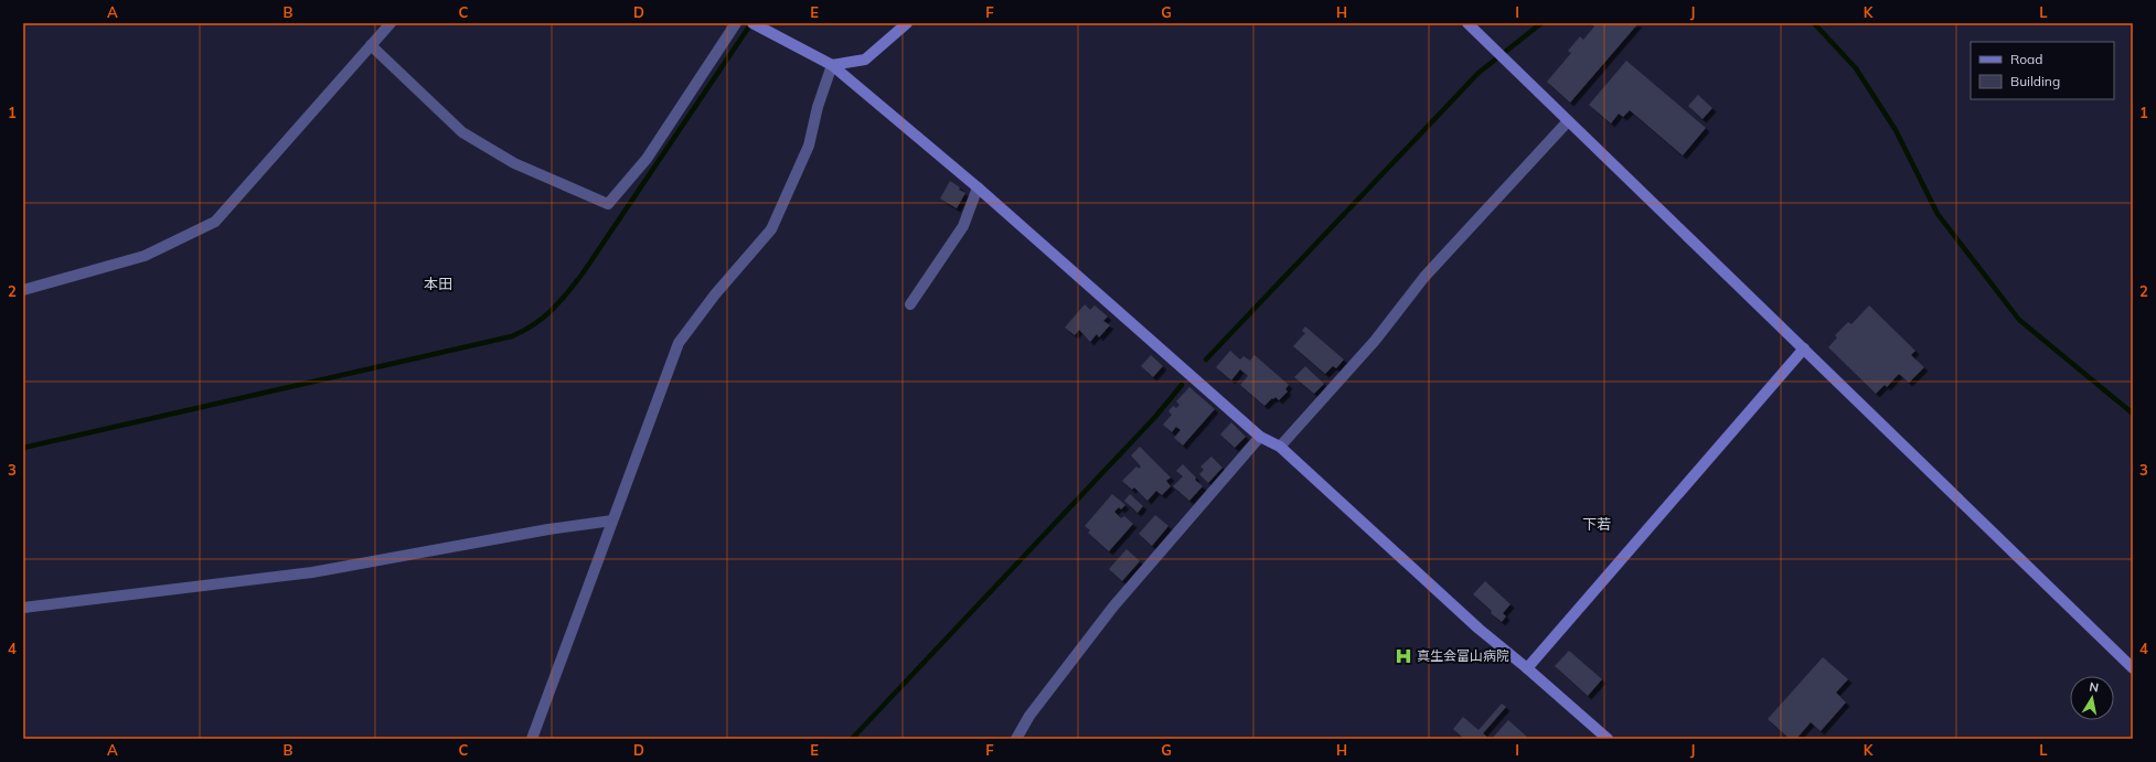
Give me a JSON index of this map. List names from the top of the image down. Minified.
{"districts":["本田","下若"],"places":{"hospital":["真生会富山病院"]},"legend":["Road","Building"],"north":"top","grid":{"columns":["A","B","C","D","E","F","G","H","I","J","K","L"],"rows":["1","2","3","4"]}}
